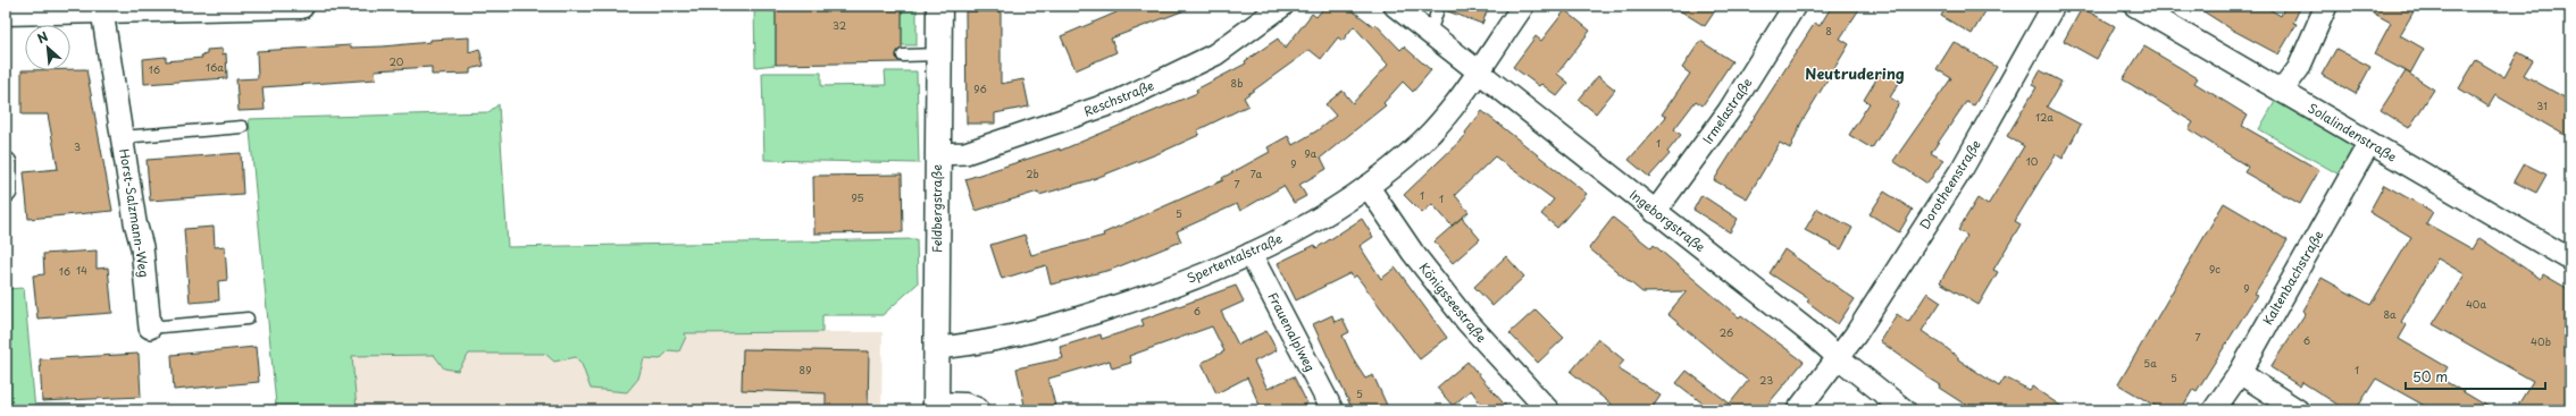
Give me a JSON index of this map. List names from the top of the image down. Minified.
{"streets":{"street":["Reschstraße","Irmelastraße","Solalindenstraße","Dorotheenstraße","Feldbergstraße","Horst-Salzmann-Weg","Ingeborgstraße","Spertentalstraße","Kaltenbachstraße","Königsseestraße","Frauenalplweg"]},"crossings":[["Reschstraße","Feldbergstraße"],["Irmelastraße","Ingeborgstraße"],["Solalindenstraße","Kaltenbachstraße"],["Dorotheenstraße","Ingeborgstraße"],["Feldbergstraße","Spertentalstraße"],["Ingeborgstraße","Spertentalstraße"],["Spertentalstraße","Königsseestraße"],["Spertentalstraße","Frauenalplweg"]],"districts":["Neutrudering"],"house_numbers":["32","8","20","16a","16","8b","96","31","12a","1","3","9a","10","9","2b","7a","7","1","95","1","5","9c","14","16","9","40a","6","8a","26","7","6","40b","5a","89","1","5","23","5"],"scale_bar":"50 m","north":"top left"}
